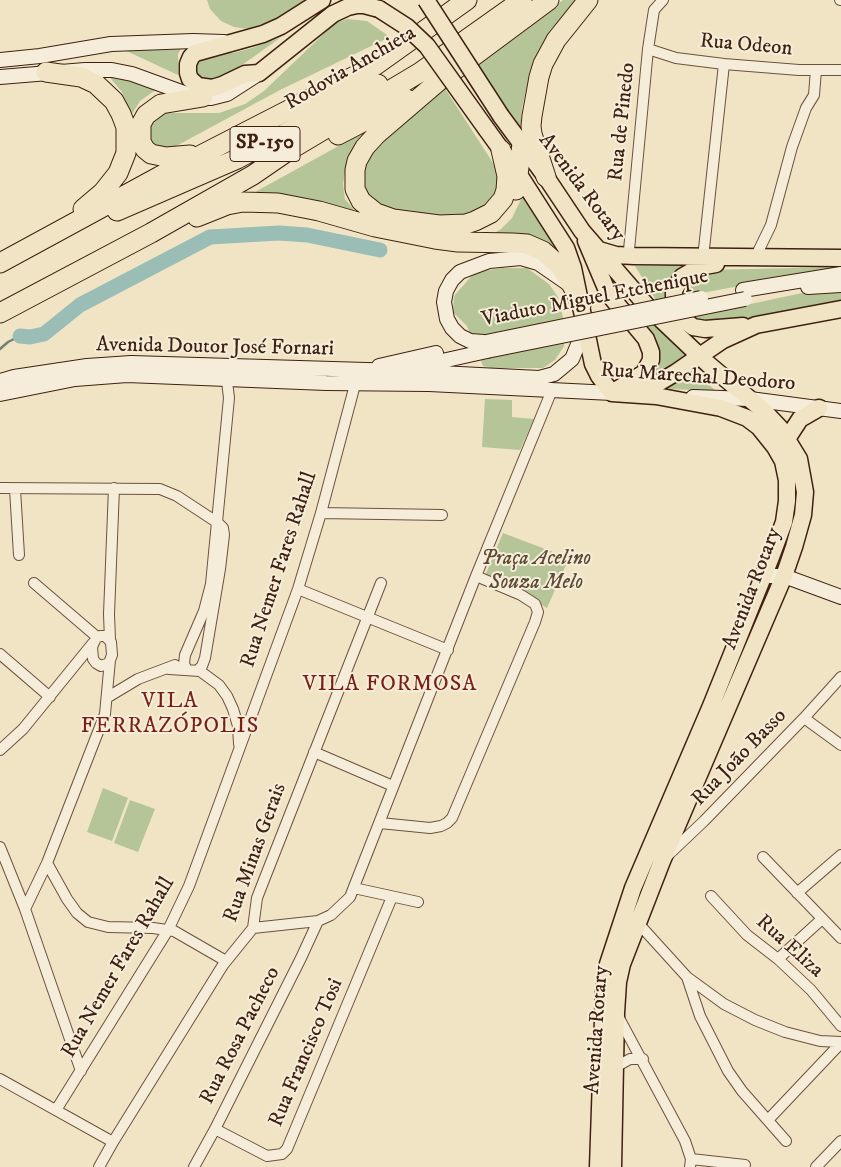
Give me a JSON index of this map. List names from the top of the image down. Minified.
{"streets":{"highway":["Rodovia Anchieta","SP-150"],"main road":["Avenida Rotary","Rua Marechal Deodoro"],"street":["Rua Odeon","Rua de Pinedo","Viaduto Miguel Etchenique","Avenida Doutor José Fornari","Rua Nemer Fares Rahall","Rua João Basso","Rua Minas Gerais","Rua Eliza","Rua Rosa Pacheco","Rua Francisco Tosi"]},"crossings":[["Rua Odeon","Rua de Pinedo"],["Avenida Rotary","Avenida Doutor José Fornari"],["Avenida Rotary","Rua Marechal Deodoro"],["Avenida Rotary","Rua João Basso"],["Viaduto Miguel Etchenique","Avenida Doutor José Fornari"],["Viaduto Miguel Etchenique","Rua Nemer Fares Rahall"],["Avenida Doutor José Fornari","Rua Marechal Deodoro"],["Avenida Doutor José Fornari","Rua Nemer Fares Rahall"],["Rua Rosa Pacheco","Rua Francisco Tosi"]],"districts":["VILA FORMOSA","VILA FERRAZÓPOLIS"],"parks":["Praça Acelino Souza Melo"]}
